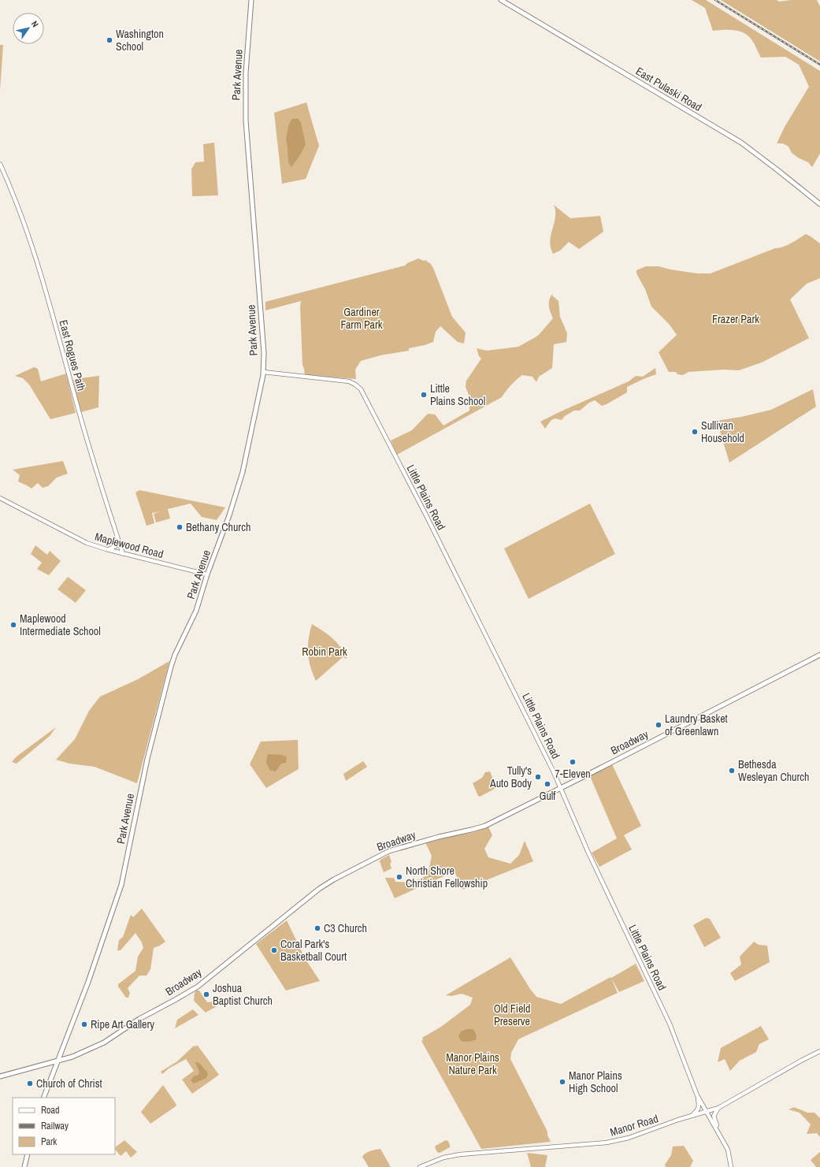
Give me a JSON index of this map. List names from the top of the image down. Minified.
{"streets":{"main road":["Park Avenue","East Pulaski Road","Broadway"],"street":["East Rogues Path","Little Plains Road","Maplewood Road","Manor Road"]},"crossings":[["Park Avenue","Little Plains Road"],["Park Avenue","Maplewood Road"],["Park Avenue","Broadway"],["East Rogues Path","Maplewood Road"],["Little Plains Road","Broadway"],["Little Plains Road","Manor Road"]],"parks":["Gardiner Farm Park","Frazer Park","Robin Park","Old Field Preserve","Manor Plains Nature Park"],"places":["Washington School","Little Plains School","Sullivan Household","Bethany Church","Maplewood Intermediate School","Laundry Basket of Greenlawn","7-Eleven","Bethesda Wesleyan Church","Tully's Auto Body","Gulf","North Shore Christian Fellowship","C3 Church","Coral Park's Basketball Court","Joshua Baptist Church","Ripe Art Gallery","Manor Plains High School","Church of Christ"],"legend":["Road","Railway","Park"],"north":"top right"}
